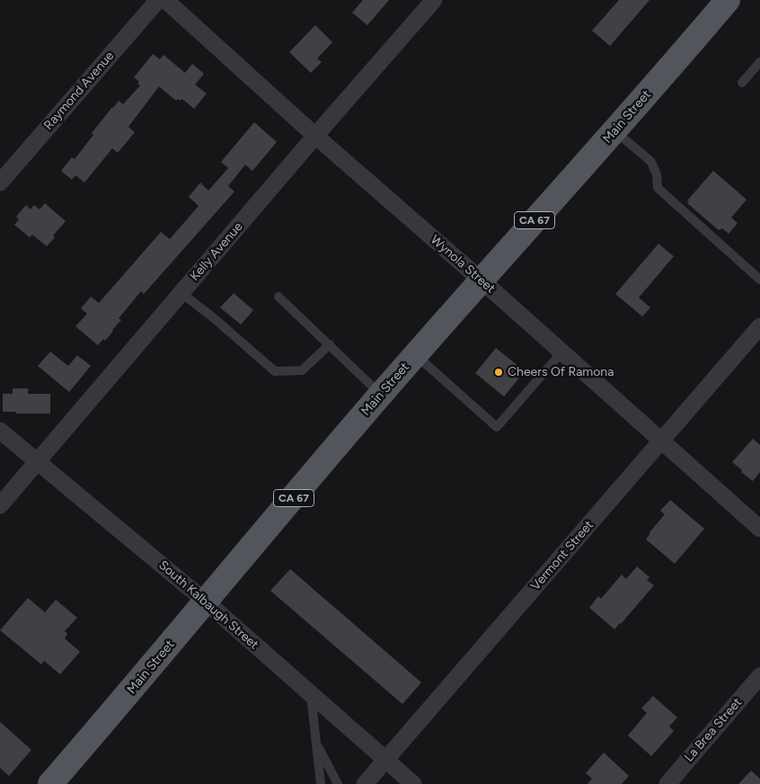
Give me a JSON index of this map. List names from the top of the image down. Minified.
{"streets":{"main road":["Main Street","CA 67"],"street":["Raymond Avenue","Kelly Avenue","Wynola Street","Vermont Street","South Kalbaugh Street","La Brea Street"]},"crossings":[["Main Street","Wynola Street"],["Main Street","South Kalbaugh Street"],["Kelly Avenue","Wynola Street"],["Kelly Avenue","South Kalbaugh Street"],["Wynola Street","Vermont Street"],["Vermont Street","South Kalbaugh Street"]],"places":["Cheers Of Ramona"]}
